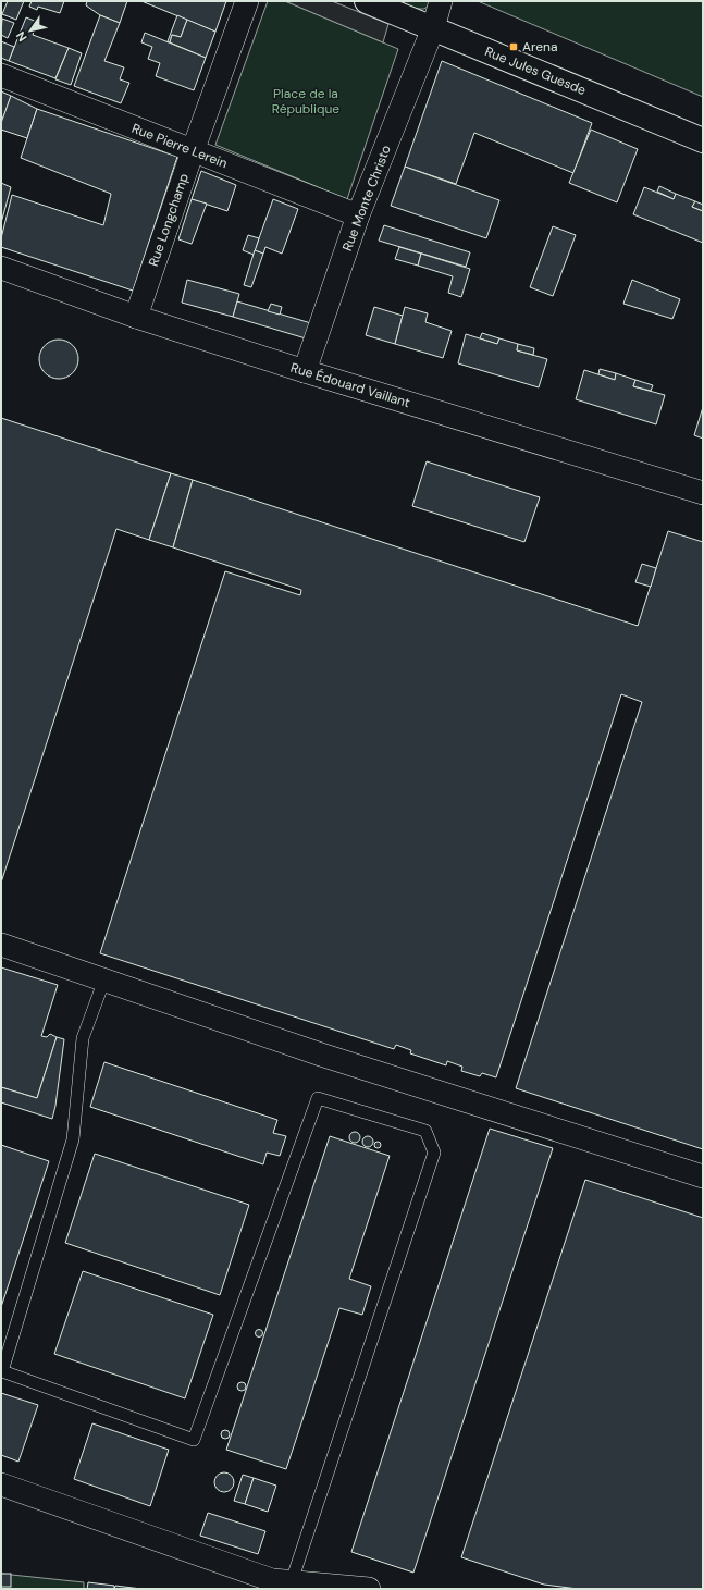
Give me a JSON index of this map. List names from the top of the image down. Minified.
{"streets":{"street":["Rue Jules Guesde","Rue Pierre Lerein","Rue Monte Christo","Rue Longchamp","Rue Édouard Vaillant"]},"crossings":[["Rue Jules Guesde","Rue Monte Christo"],["Rue Pierre Lerein","Rue Monte Christo"],["Rue Pierre Lerein","Rue Longchamp"],["Rue Monte Christo","Rue Édouard Vaillant"],["Rue Longchamp","Rue Édouard Vaillant"]],"parks":["Place de la République"],"places":{"transit":["Arena"]},"north":"bottom left"}
